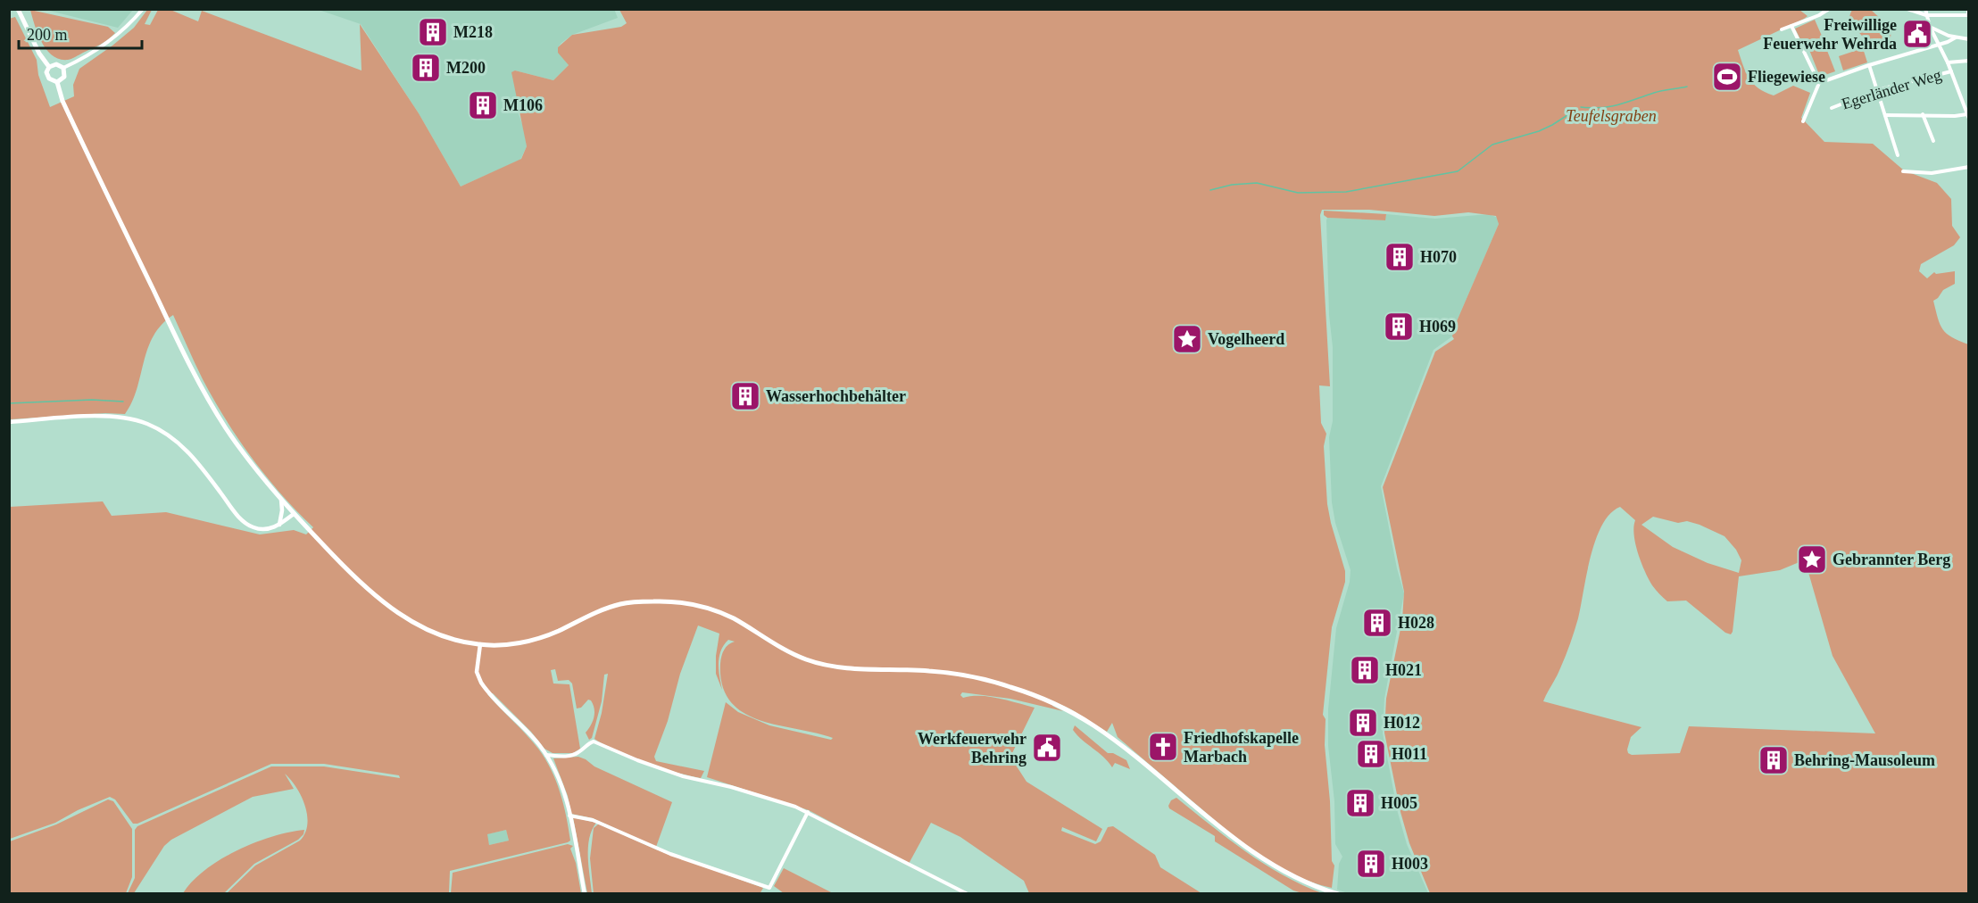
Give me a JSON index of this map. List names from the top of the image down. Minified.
{"streets":{"street":["Egerländer Weg"]},"parks":["Teufelsgraben"],"places":{"building":["M218","M200","M106","H070","H069","Wasserhochbehälter","H028","H021","H012","H011","Behring-Mausoleum","H005","H003"],"public building":["Freiwillige Feuerwehr Wehrda","Werkfeuerwehr Behring"],"sports":["Fliegewiese"],"place":["Vogelheerd","Gebrannter Berg"],"church":["Friedhofskapelle Marbach"]},"scale_bar":"200 m"}
